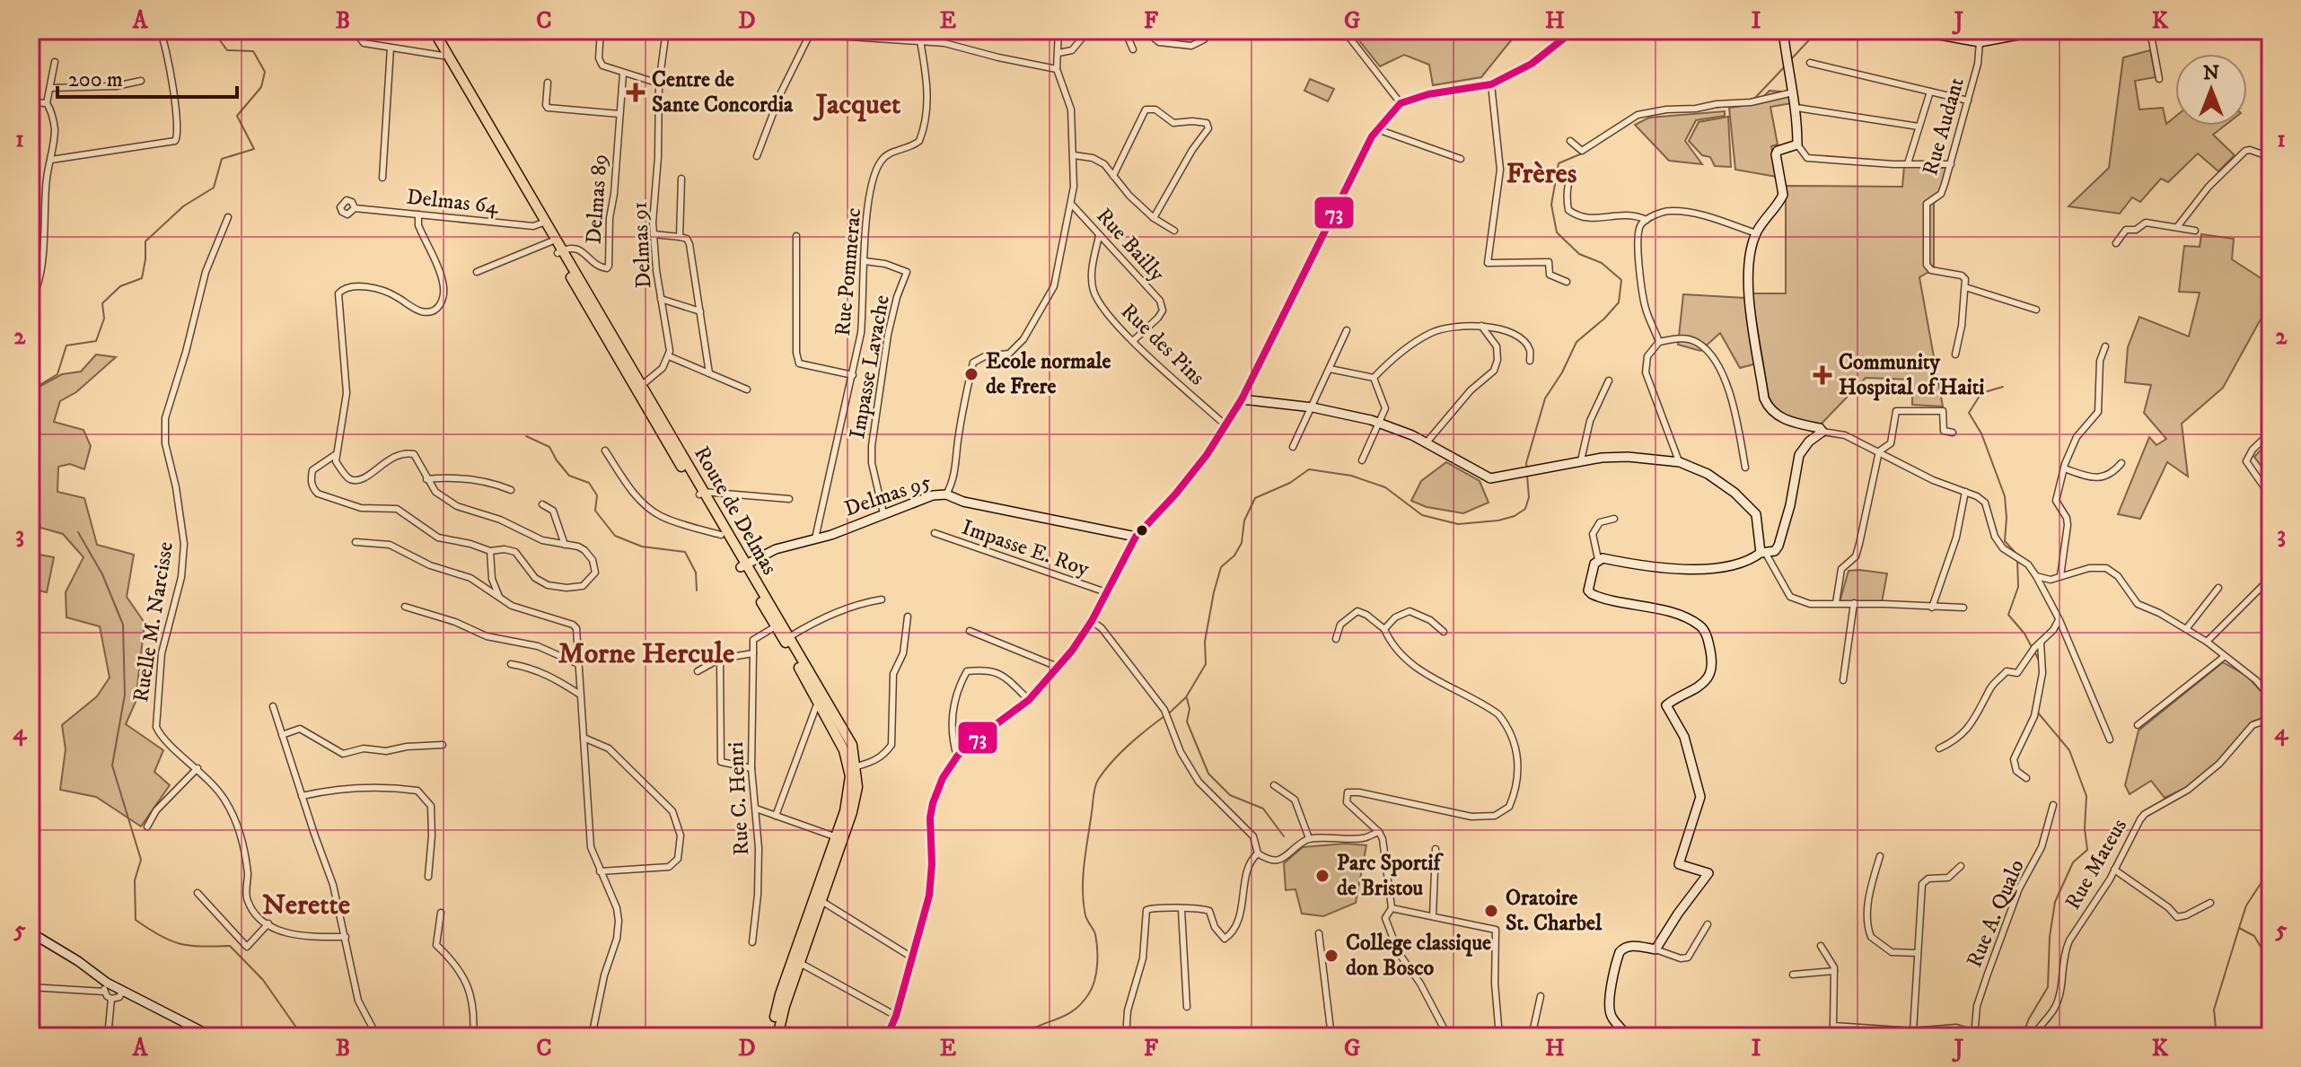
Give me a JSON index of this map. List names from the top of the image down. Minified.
{"streets":{"main road":["Route de Delmas"],"street":["Rue Audant","Delmas 89","Delmas 64","Delmas 91","Rue Bailly","Rue Pommerac","Rue des Pins","Impasse Lavache","Delmas 95","Impasse E. Roy","Ruelle M. Narcisse","Rue C. Henri","Rue Mateus","Rue A. Qualo"]},"crossings":[["Delmas 89","Route de Delmas"],["Delmas 64","Route de Delmas"],["Rue Bailly","Rue des Pins"],["Rue Pommerac","Impasse Lavache"],["Rue Pommerac","Delmas 95"],["Impasse Lavache","Delmas 95"],["Delmas 95","Route de Delmas"]],"districts":["Jacquet","Frères","Morne Hercule","Nerette"],"places":{"health":["Centre de Sante Concordia","Community Hospital of Haiti"],"other":["Ecole normale de Frere","Parc Sportif de Bristou","Oratoire St. Charbel","College classique don Bosco"]},"lines":["transit line 73"],"scale_bar":"200 m","north":"top","grid":{"columns":["A","B","C","D","E","F","G","H","I","J","K"],"rows":["1","2","3","4","5"]}}
